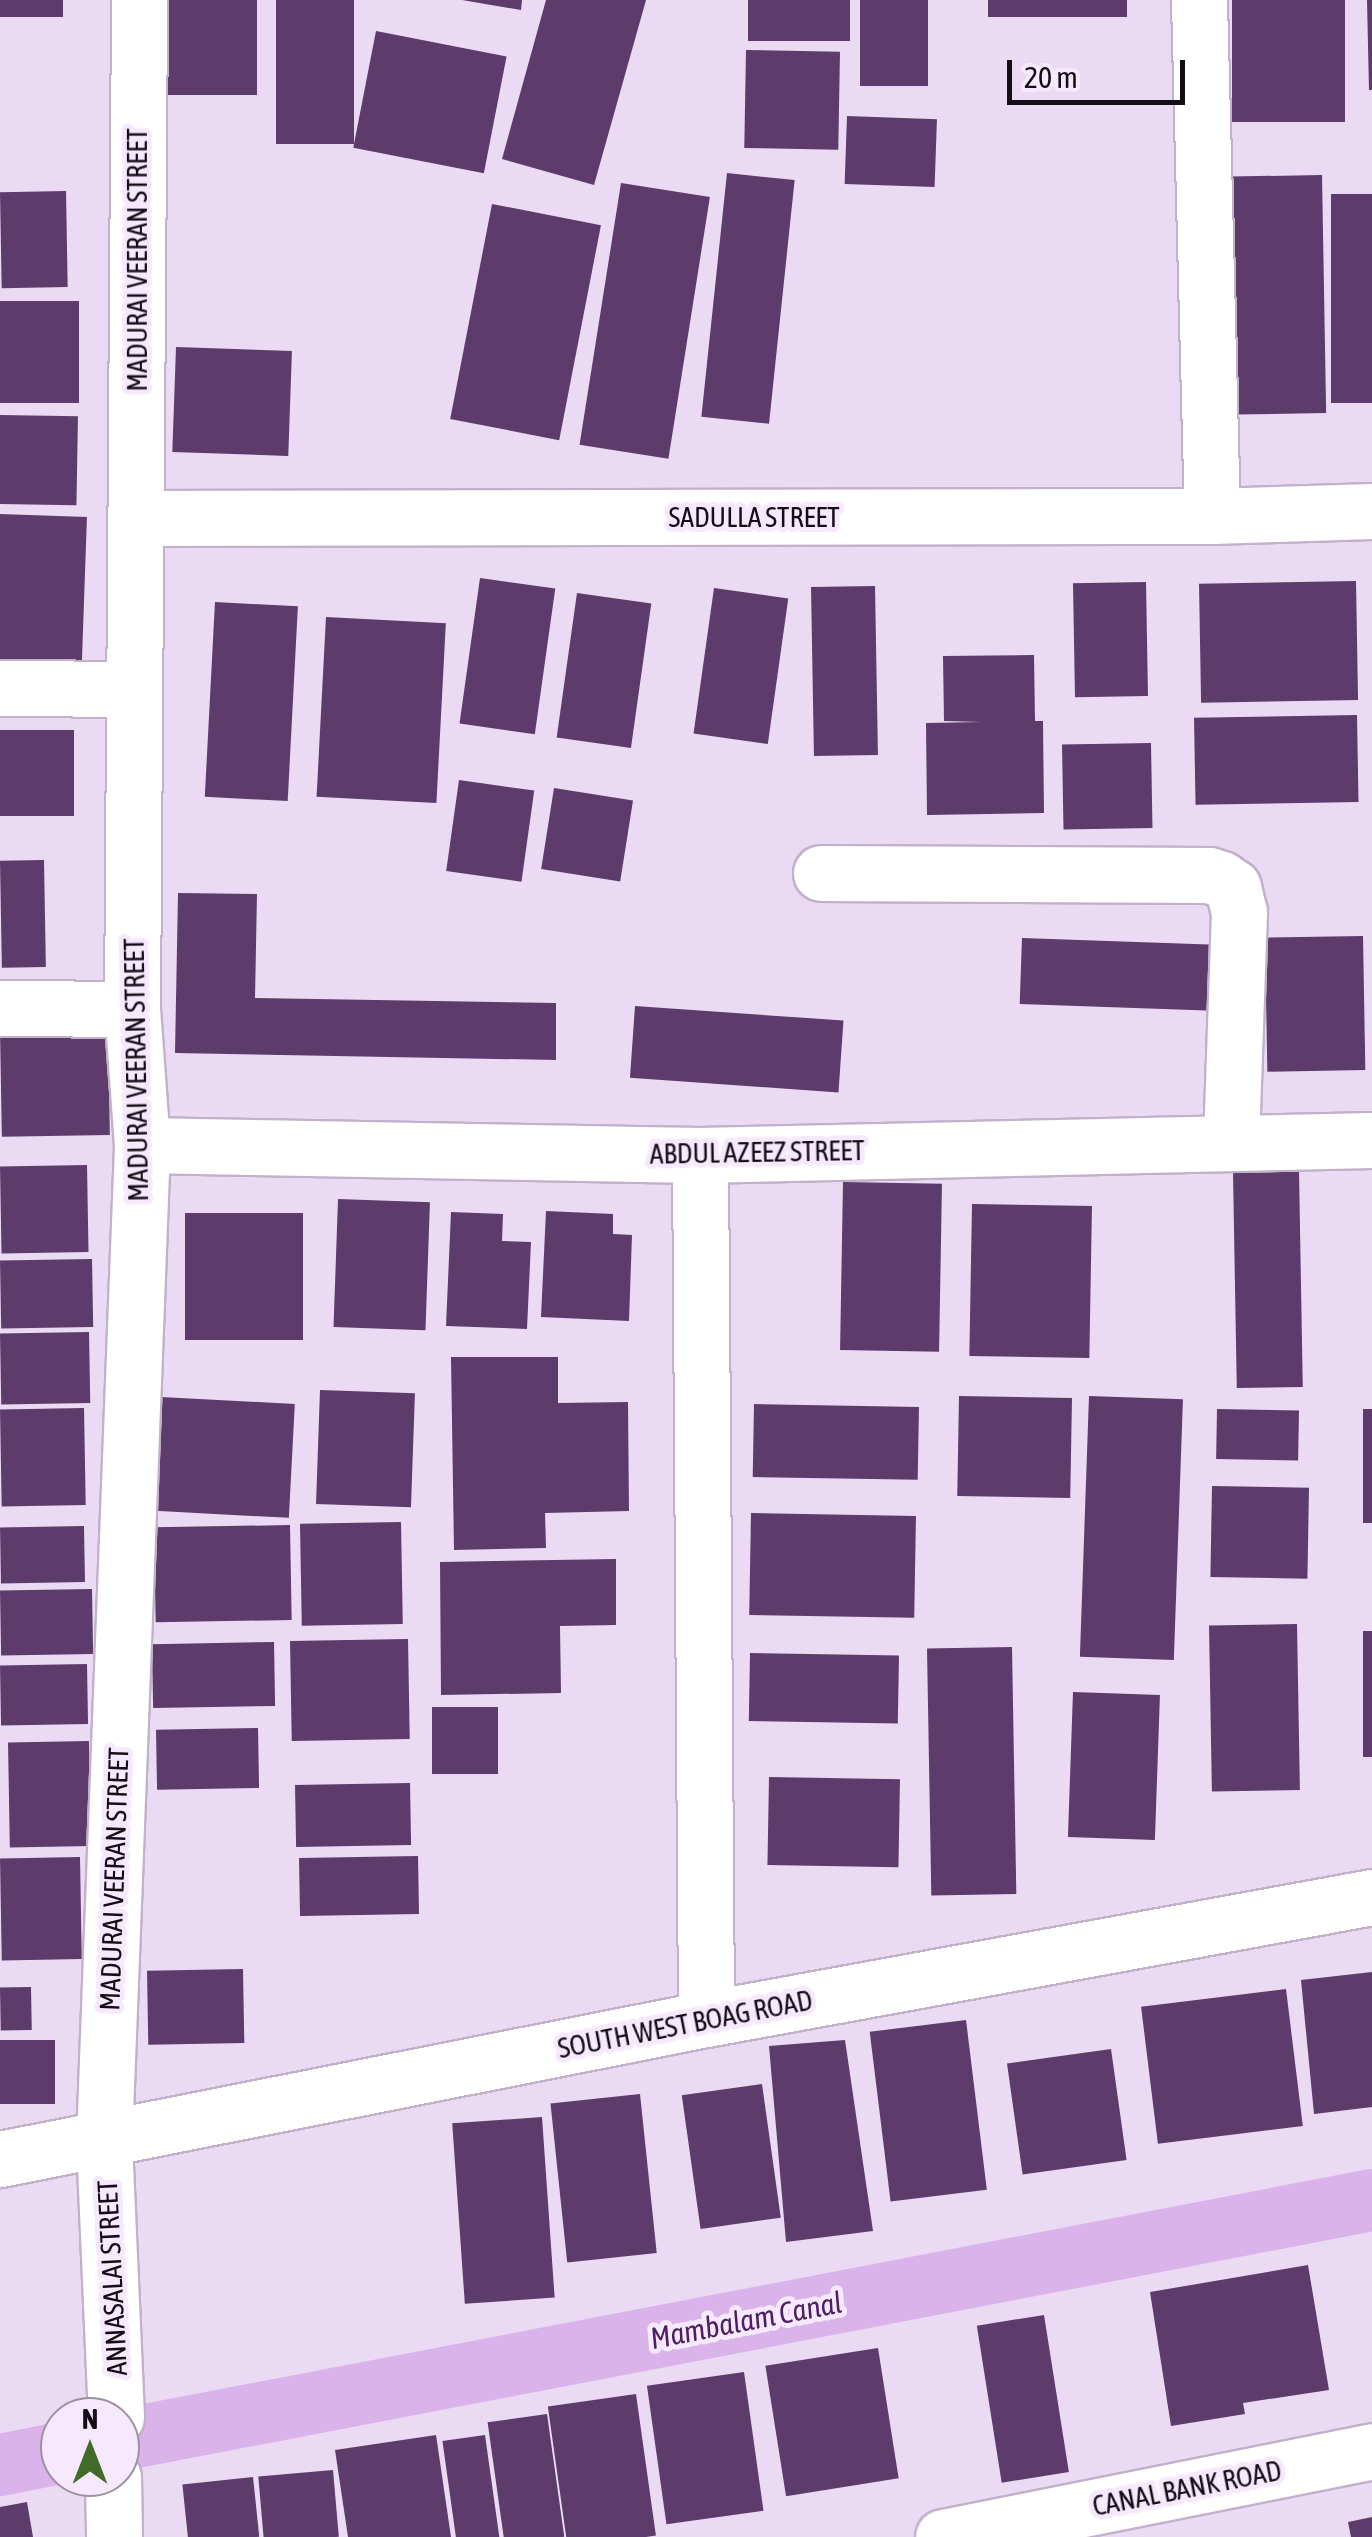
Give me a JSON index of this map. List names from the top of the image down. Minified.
{"streets":{"street":["MADURAI VEERAN STREET","SADULLA STREET","ABDUL AZEEZ STREET","SOUTH WEST BOAG ROAD","ANNASALAI STREET","CANAL BANK ROAD"]},"crossings":[["MADURAI VEERAN STREET","SADULLA STREET"],["MADURAI VEERAN STREET","ABDUL AZEEZ STREET"],["MADURAI VEERAN STREET","SOUTH WEST BOAG ROAD"],["MADURAI VEERAN STREET","ANNASALAI STREET"],["SOUTH WEST BOAG ROAD","ANNASALAI STREET"]],"water":["Mambalam Canal"],"scale_bar":"20 m","north":"top"}
